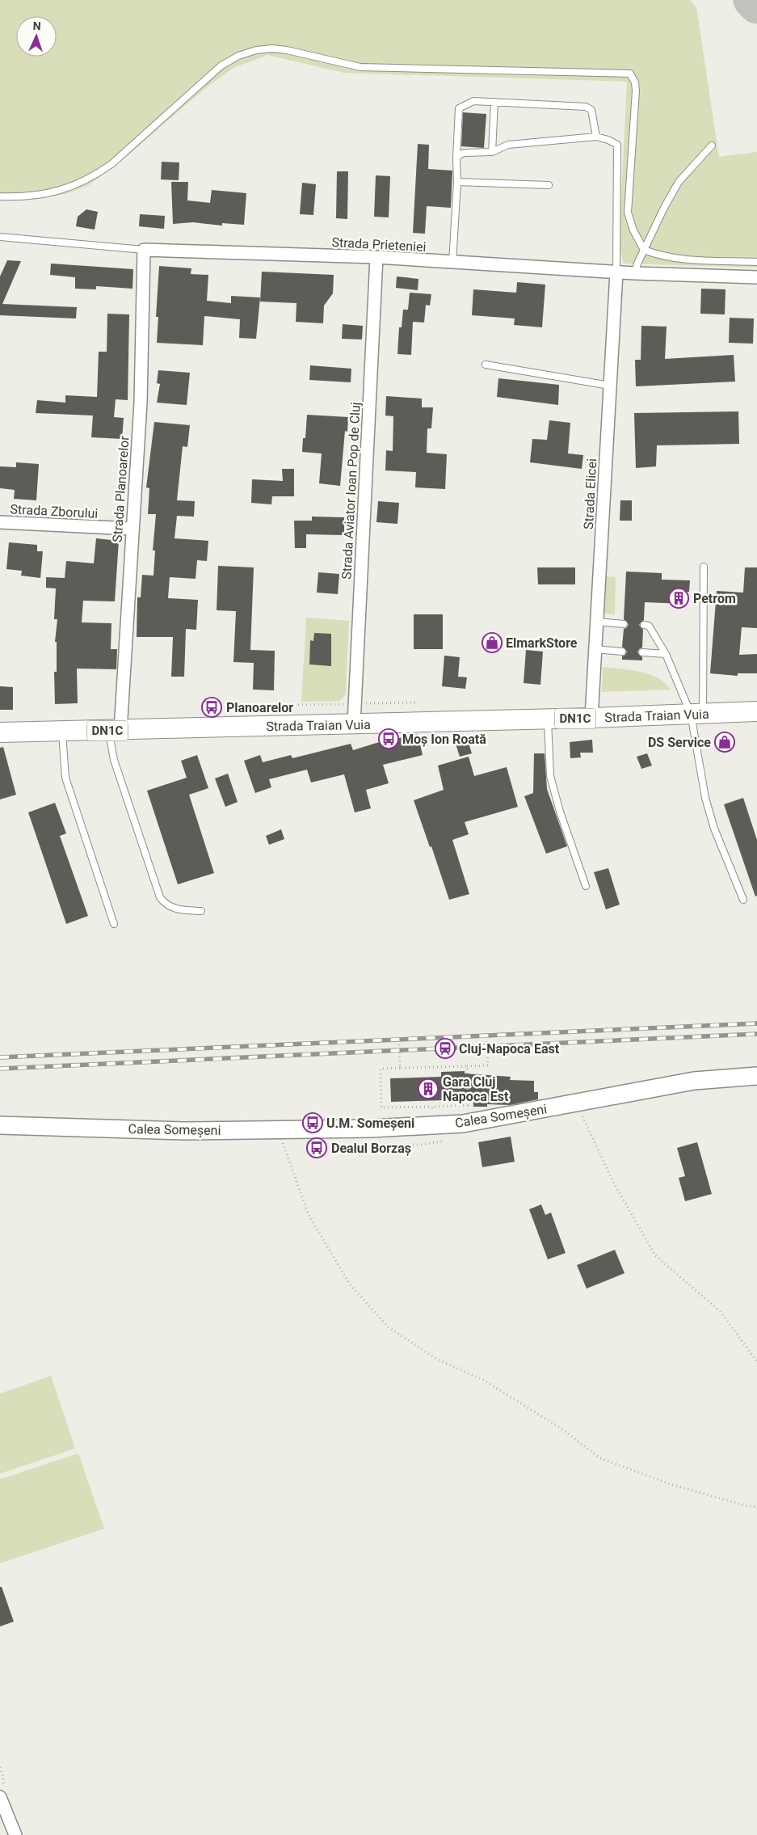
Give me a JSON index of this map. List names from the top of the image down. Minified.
{"streets":{"main road":["Strada Traian Vuia","DN1C","Calea Someșeni"],"street":["Strada Prieteniei","Strada Planoarelor","Strada Aviator Ioan Pop de Cluj","Strada Elicei","Strada Zborului"]},"crossings":[["Strada Prieteniei","Strada Planoarelor"],["Strada Prieteniei","Strada Aviator Ioan Pop de Cluj"],["Strada Prieteniei","Strada Elicei"],["Strada Planoarelor","Strada Zborului"],["Strada Planoarelor","Strada Traian Vuia"],["Strada Aviator Ioan Pop de Cluj","Strada Traian Vuia"],["Strada Elicei","Strada Traian Vuia"]],"places":{"building":["Petrom","Gara Cluj Napoca Est"],"shop":["ElmarkStore","DS Service"],"bus stop":["Planoarelor","Moș Ion Roată","U.M. Someșeni","Dealul Borzaș"],"station":["Cluj-Napoca East"]},"north":"top"}
